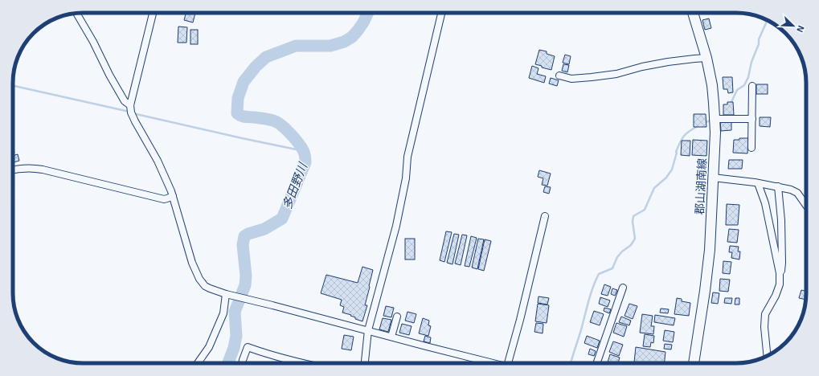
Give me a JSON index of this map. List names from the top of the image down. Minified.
{"streets":{"main road":["郡山湖南線"]},"water":["多田野川"],"north":"bottom right"}
